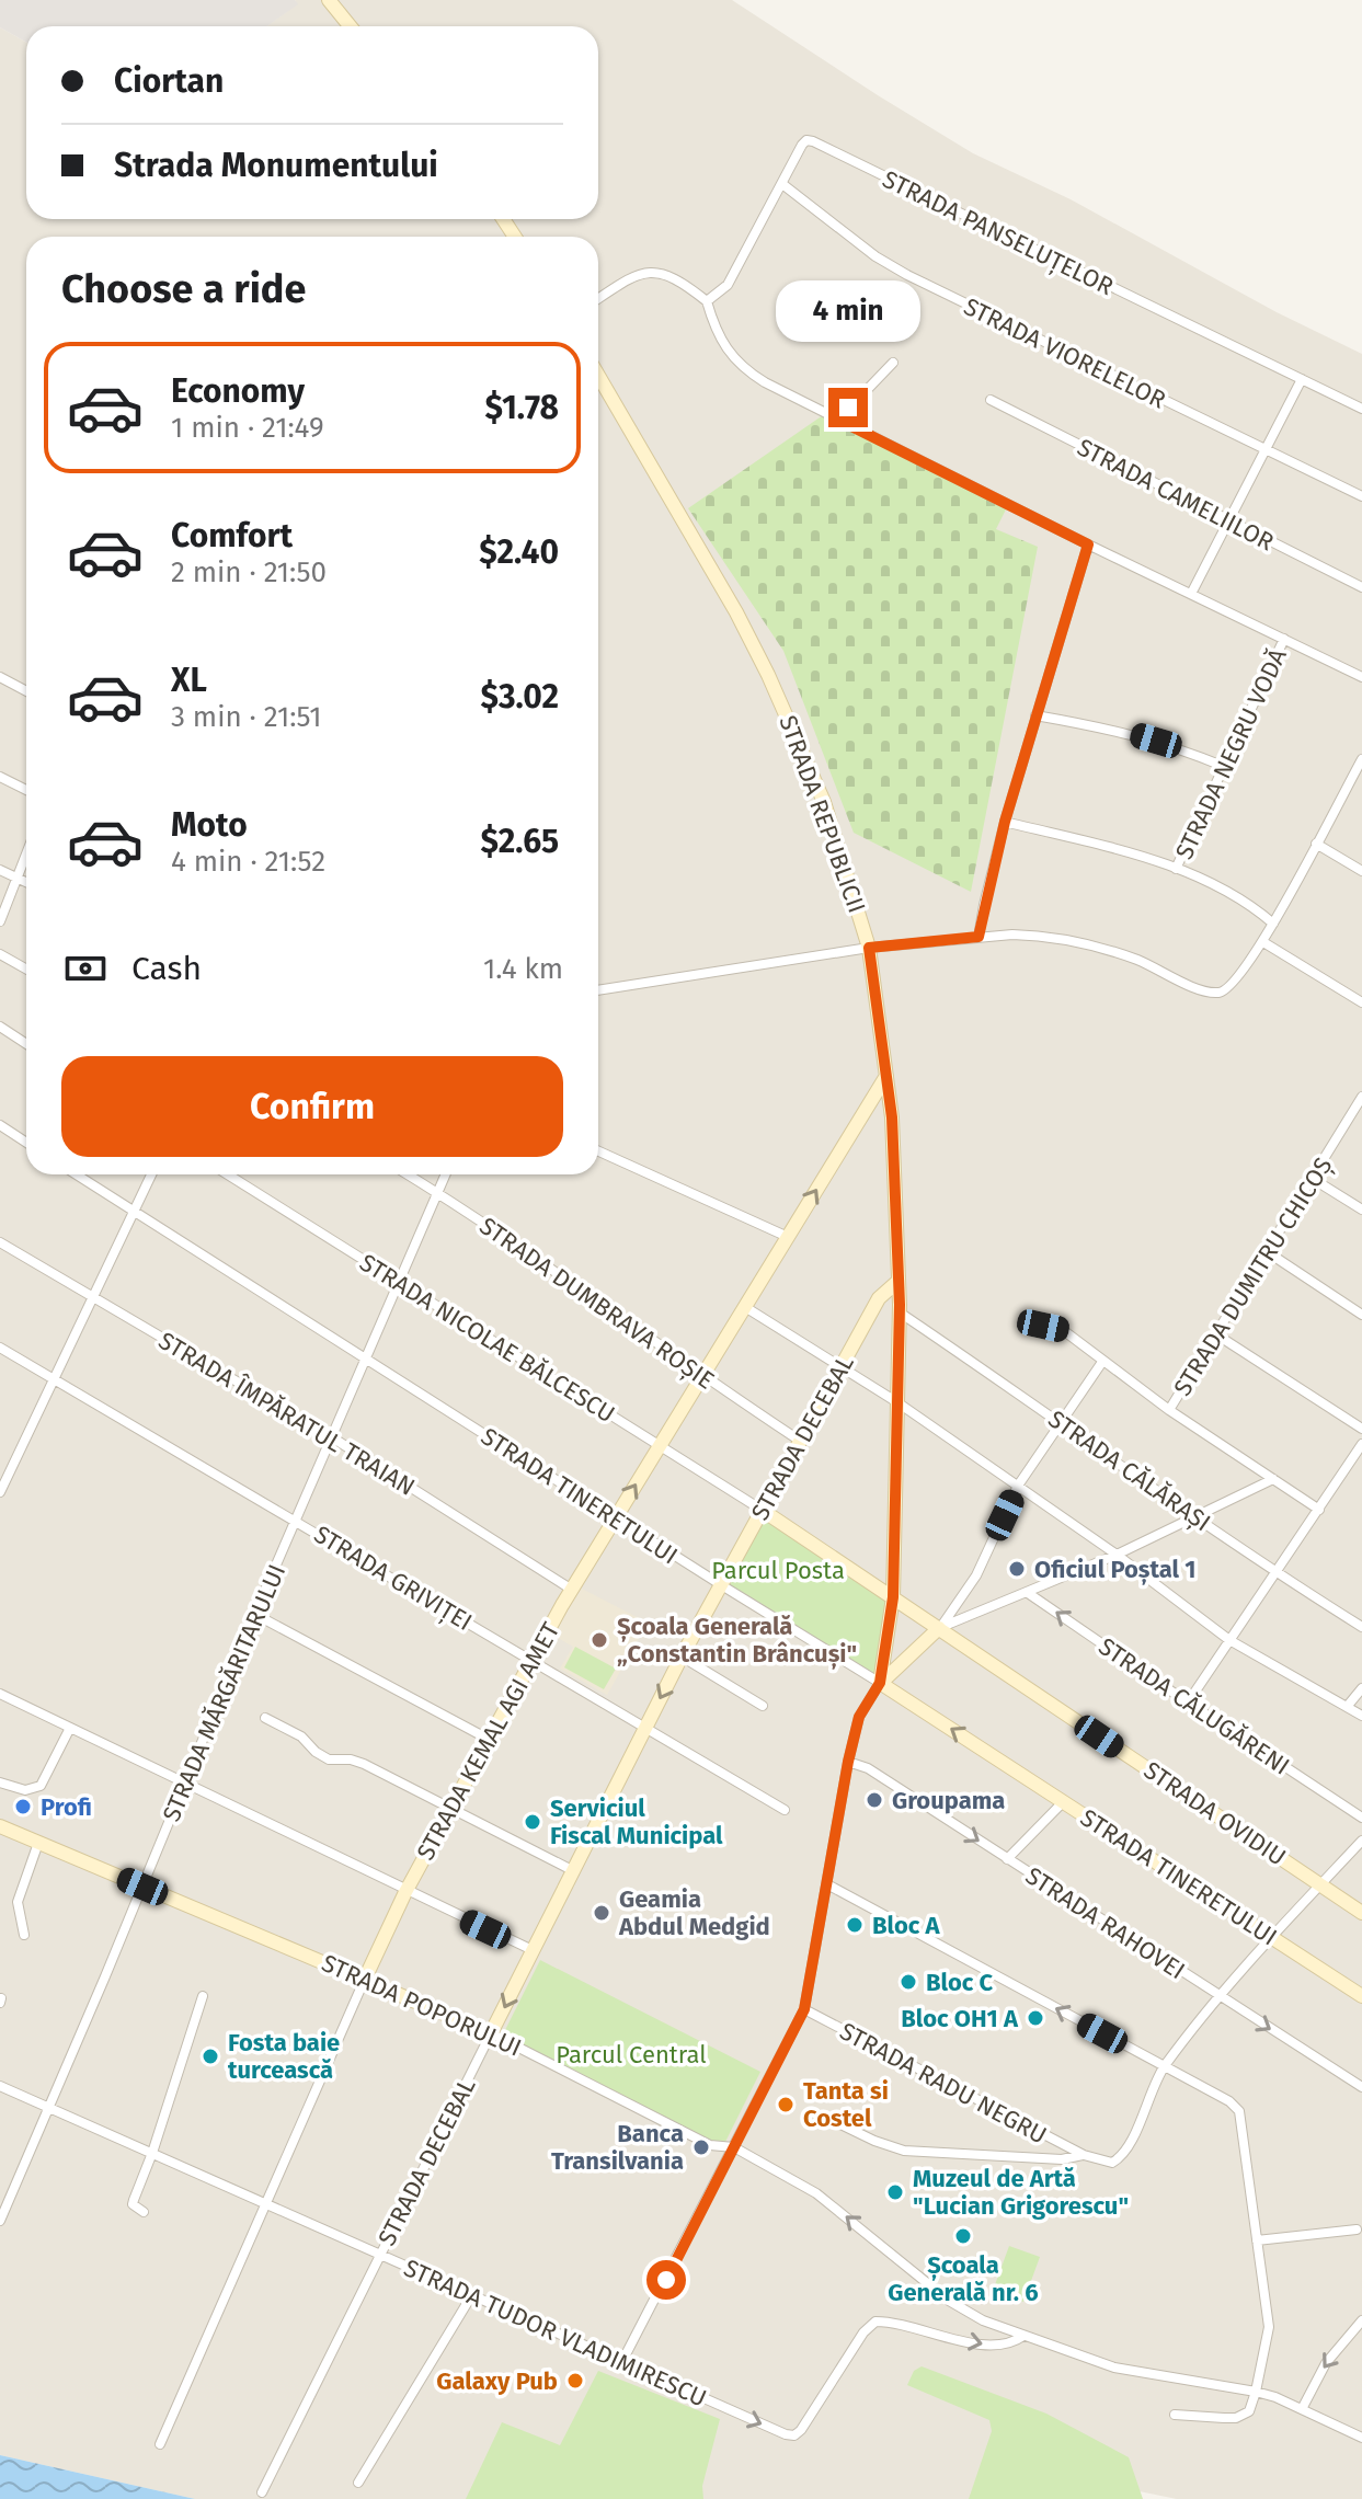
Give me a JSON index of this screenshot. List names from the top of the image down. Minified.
{"streets":{"main road":["STRADA REPUBLICII","STRADA DECEBAL","STRADA TINERETULUI","STRADA KEMAL AGI AMET","STRADA OVIDIU","STRADA POPORULUI"],"street":["STRADA PANSELUȚELOR","STRADA VIORELELOR","STRADA CAMELIILOR","STRADA NEGRU VODĂ","STRADA DUMITRU CHICOȘ","STRADA DUMBRAVA ROȘIE","STRADA NICOLAE BĂLCESCU","STRADA ÎMPĂRATUL TRAIAN","STRADA CĂLĂRAȘI","STRADA GRIVIȚEI","STRADA MĂRGĂRITARULUI","STRADA CĂLUGĂRENI","STRADA RAHOVEI","STRADA RADU NEGRU","STRADA TUDOR VLADIMIRESCU"]},"crossings":[["STRADA PANSELUȚELOR","STRADA VIORELELOR"],["STRADA REPUBLICII","STRADA DECEBAL"],["STRADA REPUBLICII","STRADA CĂLĂRAȘI"],["STRADA REPUBLICII","STRADA TINERETULUI"],["STRADA REPUBLICII","STRADA KEMAL AGI AMET"],["STRADA REPUBLICII","STRADA OVIDIU"],["STRADA REPUBLICII","STRADA RAHOVEI"],["STRADA REPUBLICII","STRADA POPORULUI"],["STRADA REPUBLICII","STRADA RADU NEGRU"],["STRADA REPUBLICII","STRADA TUDOR VLADIMIRESCU"],["STRADA DUMBRAVA ROȘIE","STRADA DECEBAL"],["STRADA DUMBRAVA ROȘIE","STRADA MĂRGĂRITARULUI"],["STRADA DUMBRAVA ROȘIE","STRADA KEMAL AGI AMET"],["STRADA NICOLAE BĂLCESCU","STRADA DECEBAL"],["STRADA NICOLAE BĂLCESCU","STRADA MĂRGĂRITARULUI"],["STRADA NICOLAE BĂLCESCU","STRADA KEMAL AGI AMET"],["STRADA NICOLAE BĂLCESCU","STRADA OVIDIU"],["STRADA ÎMPĂRATUL TRAIAN","STRADA MĂRGĂRITARULUI"],["STRADA ÎMPĂRATUL TRAIAN","STRADA KEMAL AGI AMET"],["STRADA DECEBAL","STRADA TINERETULUI"],["STRADA DECEBAL","STRADA GRIVIȚEI"],["STRADA DECEBAL","STRADA OVIDIU"],["STRADA DECEBAL","STRADA POPORULUI"],["STRADA DECEBAL","STRADA TUDOR VLADIMIRESCU"],["STRADA TINERETULUI","STRADA MĂRGĂRITARULUI"],["STRADA TINERETULUI","STRADA KEMAL AGI AMET"],["STRADA GRIVIȚEI","STRADA MĂRGĂRITARULUI"],["STRADA GRIVIȚEI","STRADA KEMAL AGI AMET"],["STRADA MĂRGĂRITARULUI","STRADA POPORULUI"],["STRADA MĂRGĂRITARULUI","STRADA TUDOR VLADIMIRESCU"],["STRADA KEMAL AGI AMET","STRADA POPORULUI"],["STRADA KEMAL AGI AMET","STRADA TUDOR VLADIMIRESCU"],["STRADA POPORULUI","STRADA TUDOR VLADIMIRESCU"]],"one_way":["STRADA RAHOVEI"],"parks":["Parcul Posta","Parcul Central"],"places":["Oficiul Poștal 1","Școala Generală „Constantin Brâncuși\"","Groupama","Profi","Serviciul Fiscal Municipal","Geamia Abdul Medgid","Bloc A","Bloc C","Bloc OH1 A","Fosta baie turcească","Tanta si Costel","Banca Transilvania","Muzeul de Artă \"Lucian Grigorescu\"","Școala Generală nr. 6","Galaxy Pub"],"page":{"banner":["Ciortan","Strada Monumentului"],"heading":"Choose a ride","bubble":"4 min","list":[{"name":"Economy","note":"1 min · 21:49","value":"$1.78"},{"name":"Comfort","note":"2 min · 21:50","value":"$2.40"},{"name":"XL","note":"3 min · 21:51","value":"$3.02"},{"name":"Moto","note":"4 min · 21:52","value":"$2.65"}],"pay":["Cash","1.4 km"],"buttons":"Confirm"}}
